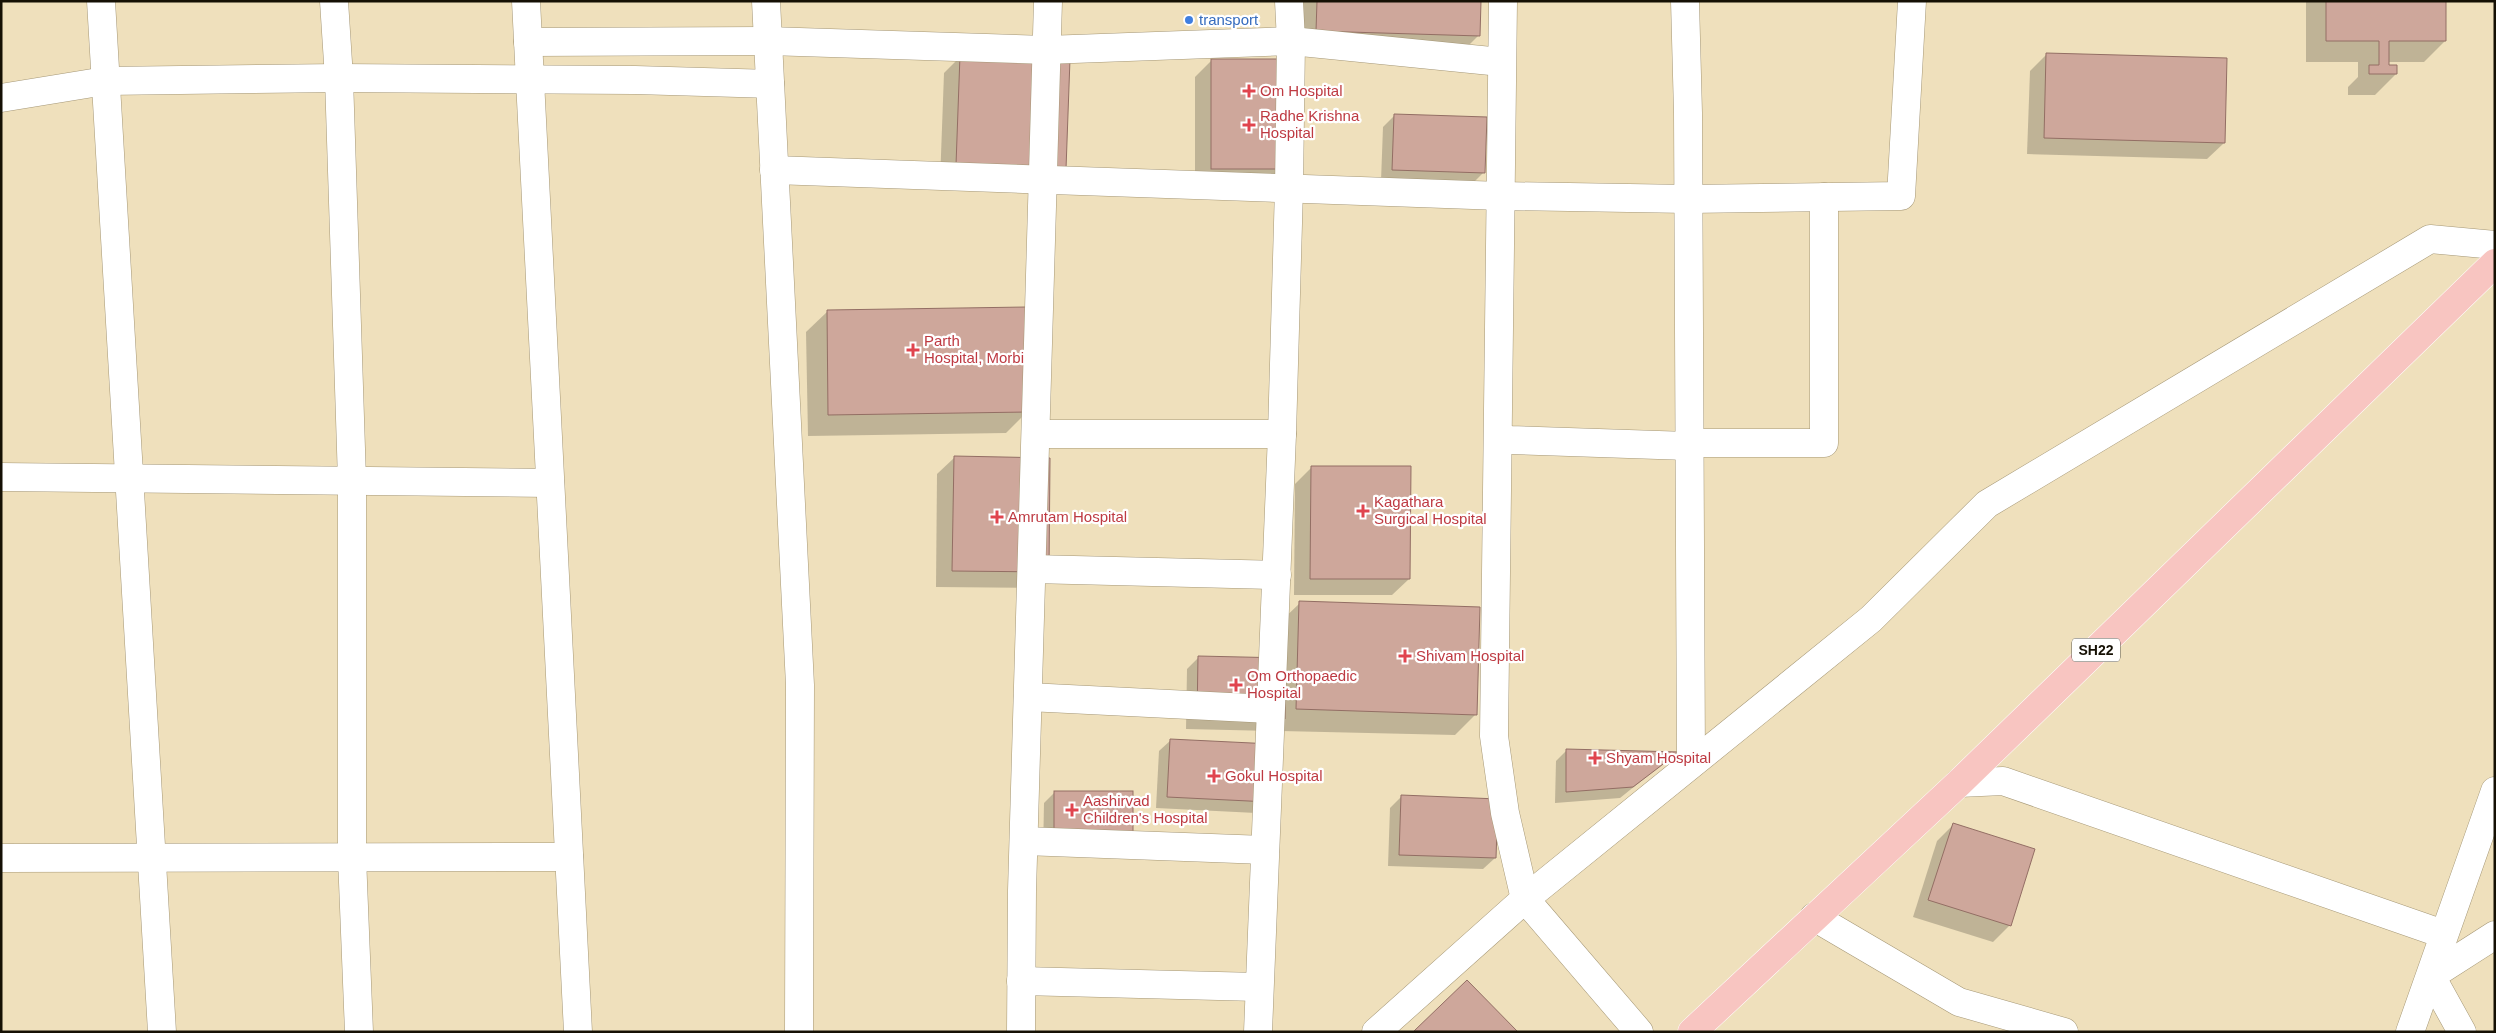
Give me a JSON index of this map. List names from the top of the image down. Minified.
{"streets":{"main road":["SH22"]},"places":{"other":["transport"],"health":["Om Hospital","Radhe Krishna Hospital","Parth Hospital, Morbi","Kagathara Surgical Hospital","Amrutam Hospital","Shivam Hospital","Om Orthopaedic Hospital","Shyam Hospital","Gokul Hospital","Aashirvad Children's Hospital"]}}
